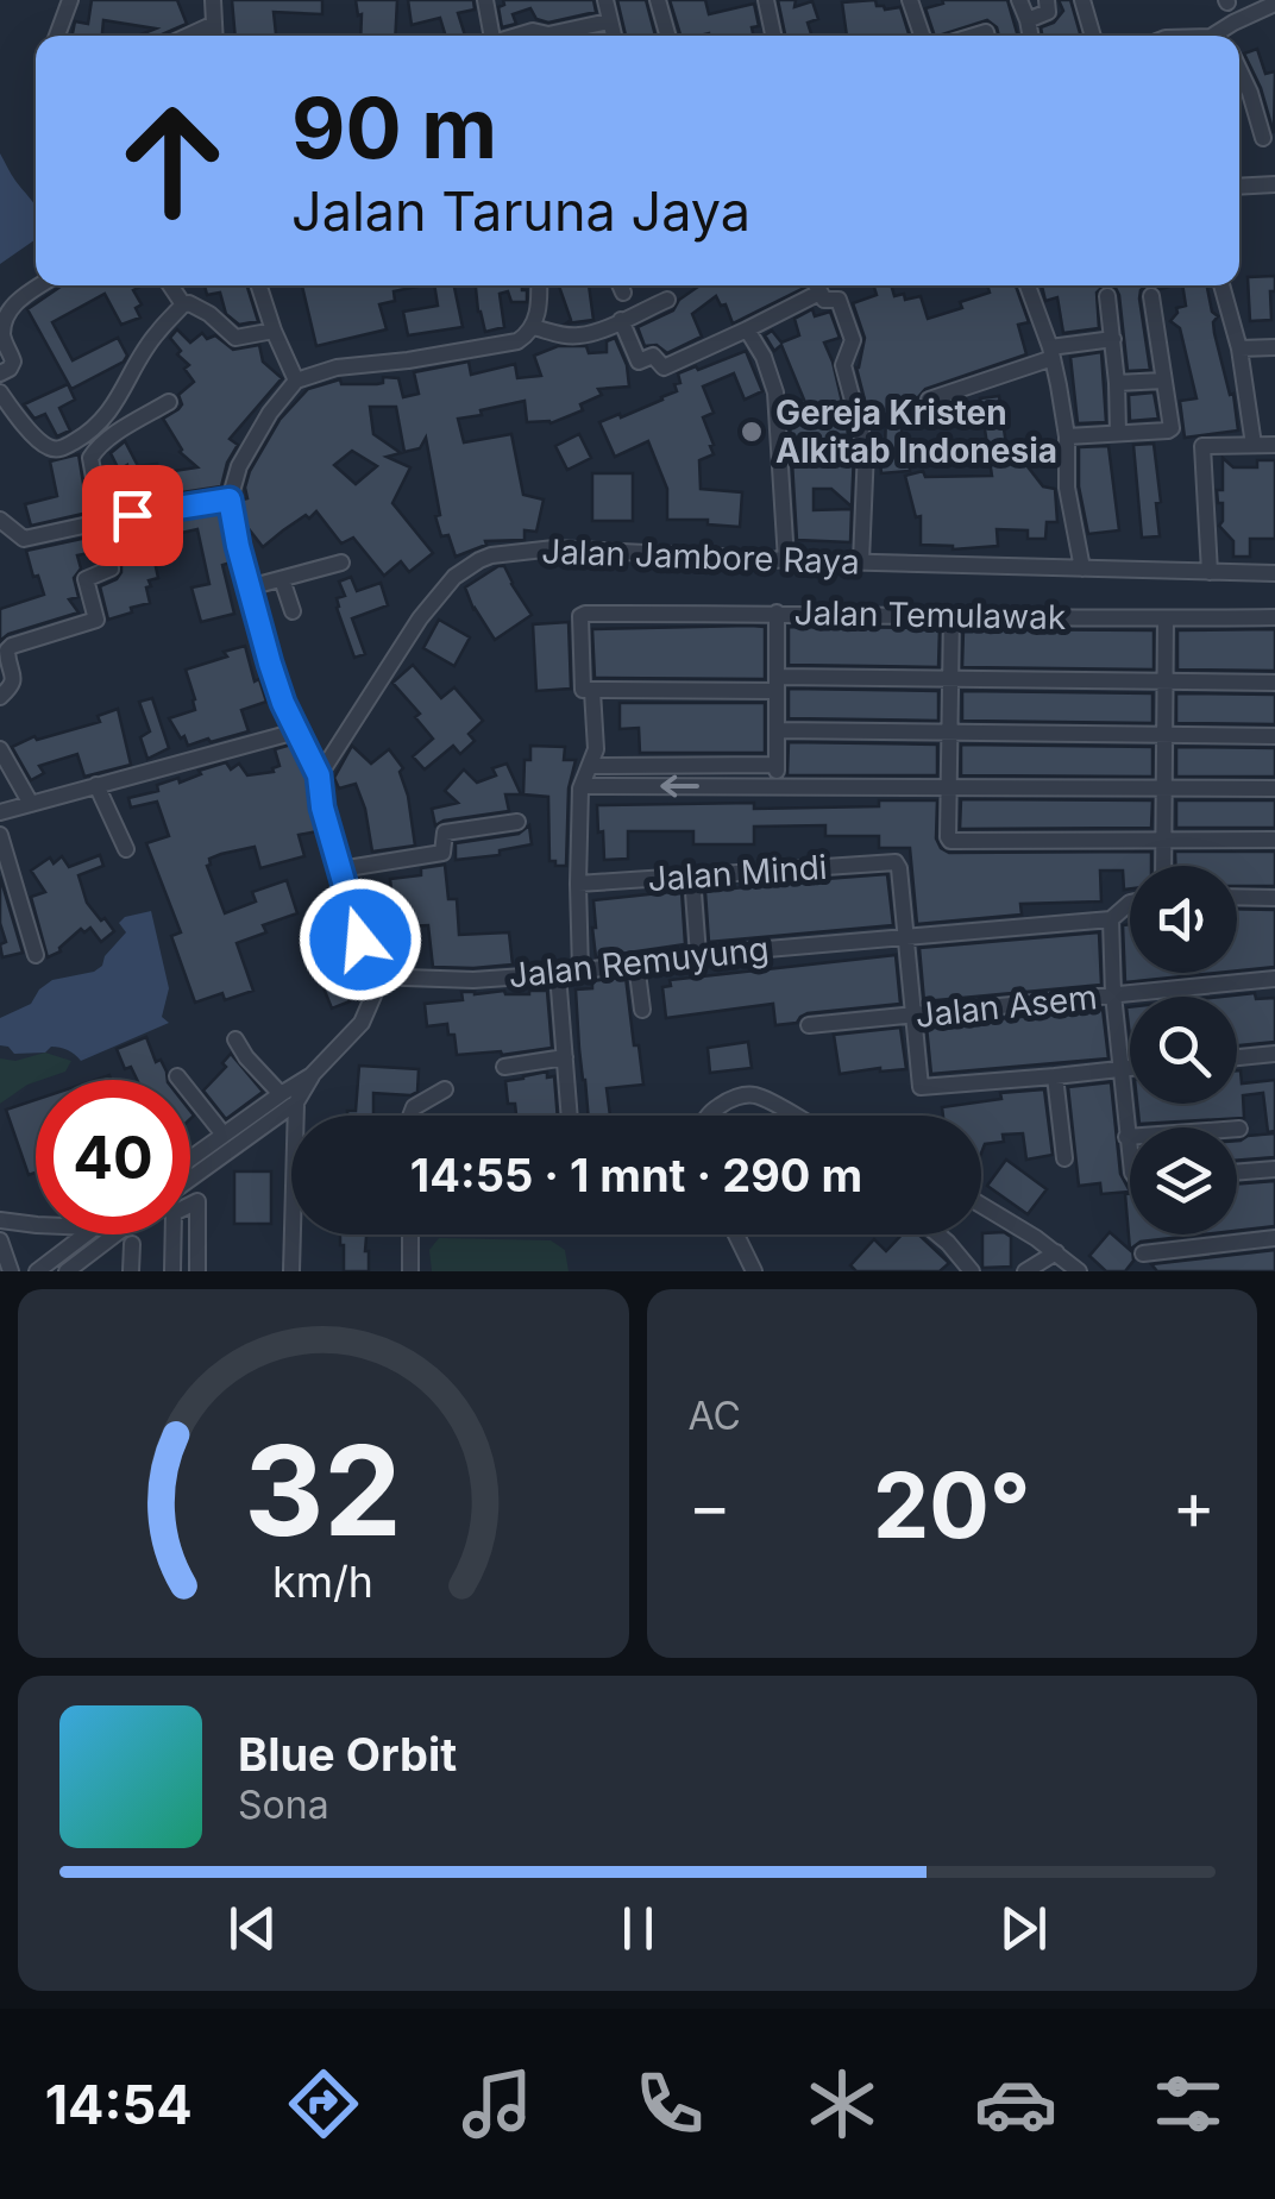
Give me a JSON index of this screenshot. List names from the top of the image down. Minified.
{"streets":{"street":["Jalan Jambore Raya","Jalan Temulawak","Jalan Mindi","Jalan Remuyung","Jalan Asem"]},"crossings":[["Jalan Mindi","Jalan Remuyung"]],"places":["Gereja Kristen Alkitab Indonesia"],"page":{"turn":["90 m","Jalan Taruna Jaya"],"limit":"40","trip":"14:55 · 1 mnt · 290 m","tile":"AC","heat":["−","20°","+"],"song":["Blue Orbit","Sona"],"tabs":"14:54","gauge":["32","km/h"]}}
